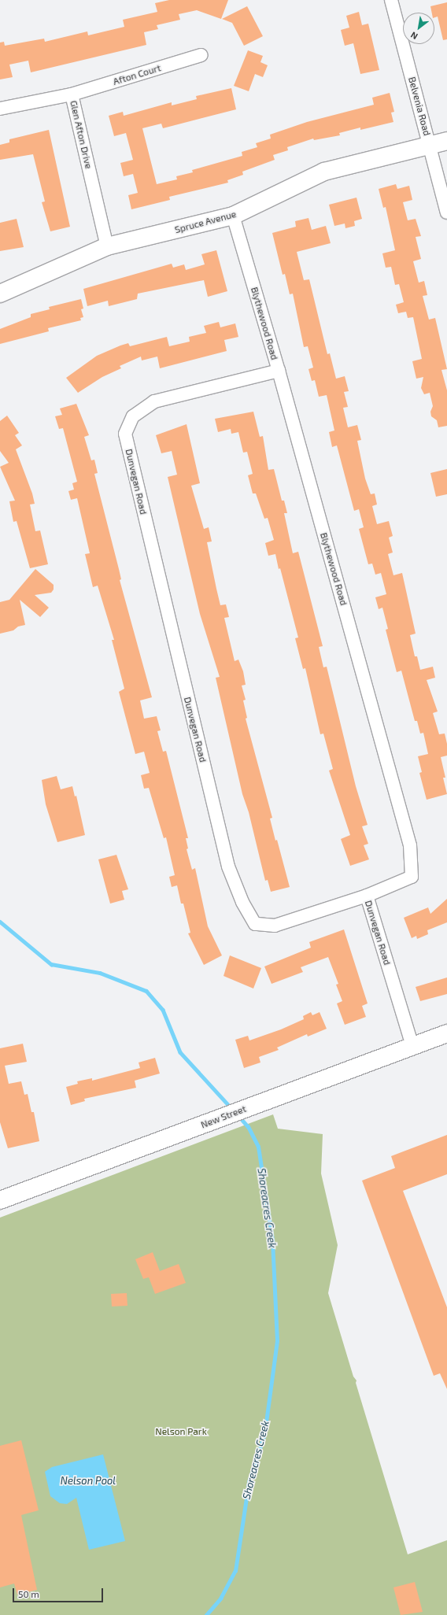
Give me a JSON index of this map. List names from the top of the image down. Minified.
{"streets":{"main road":["Spruce Avenue","New Street"],"street":["Afton Court","Belvenia Road","Glen Afton Drive","Blythewood Road","Dunvegan Road"]},"crossings":[["Afton Court","Glen Afton Drive"],["Belvenia Road","Spruce Avenue"],["Glen Afton Drive","Spruce Avenue"],["Spruce Avenue","Blythewood Road"],["Blythewood Road","Dunvegan Road"],["Dunvegan Road","New Street"]],"water":["Shoreacres Creek","Nelson Pool"],"parks":["Nelson Park"],"scale_bar":"50 m","north":"bottom left"}
